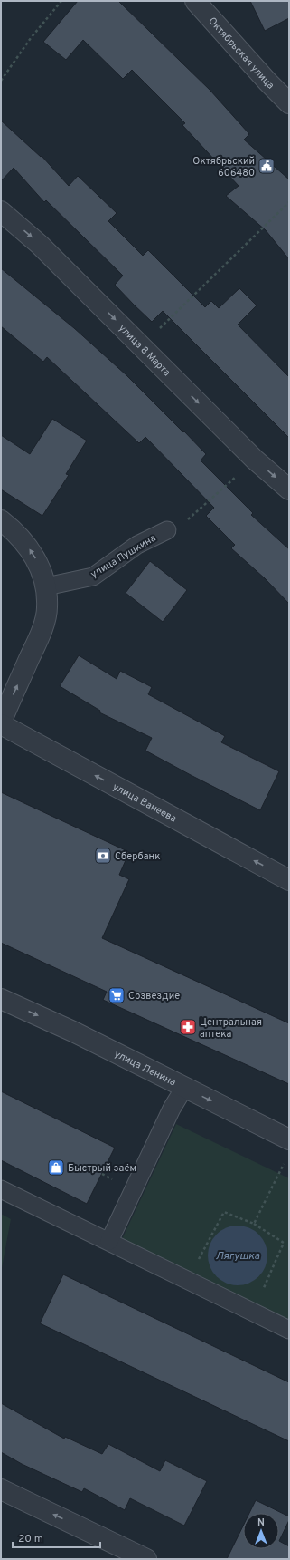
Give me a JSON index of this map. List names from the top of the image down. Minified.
{"streets":{"street":["Октябрьская улица","улица 8 Марта","улица Ванеева","улица Ленина"],"lane":["улица Пушкина"]},"crossings":[["улица 8 Марта","улица Пушкина"]],"one_way":["улица 8 Марта","улица Ванеева","улица Ленина"],"water":["Лягушка"],"places":{"public building":["Октябрьский 606480"],"bank":["Сбербанк"],"supermarket":["Созвездие"],"pharmacy":["Центральная аптека"],"shop":["Быстрый заём"]},"scale_bar":"20 m","north":"top"}
